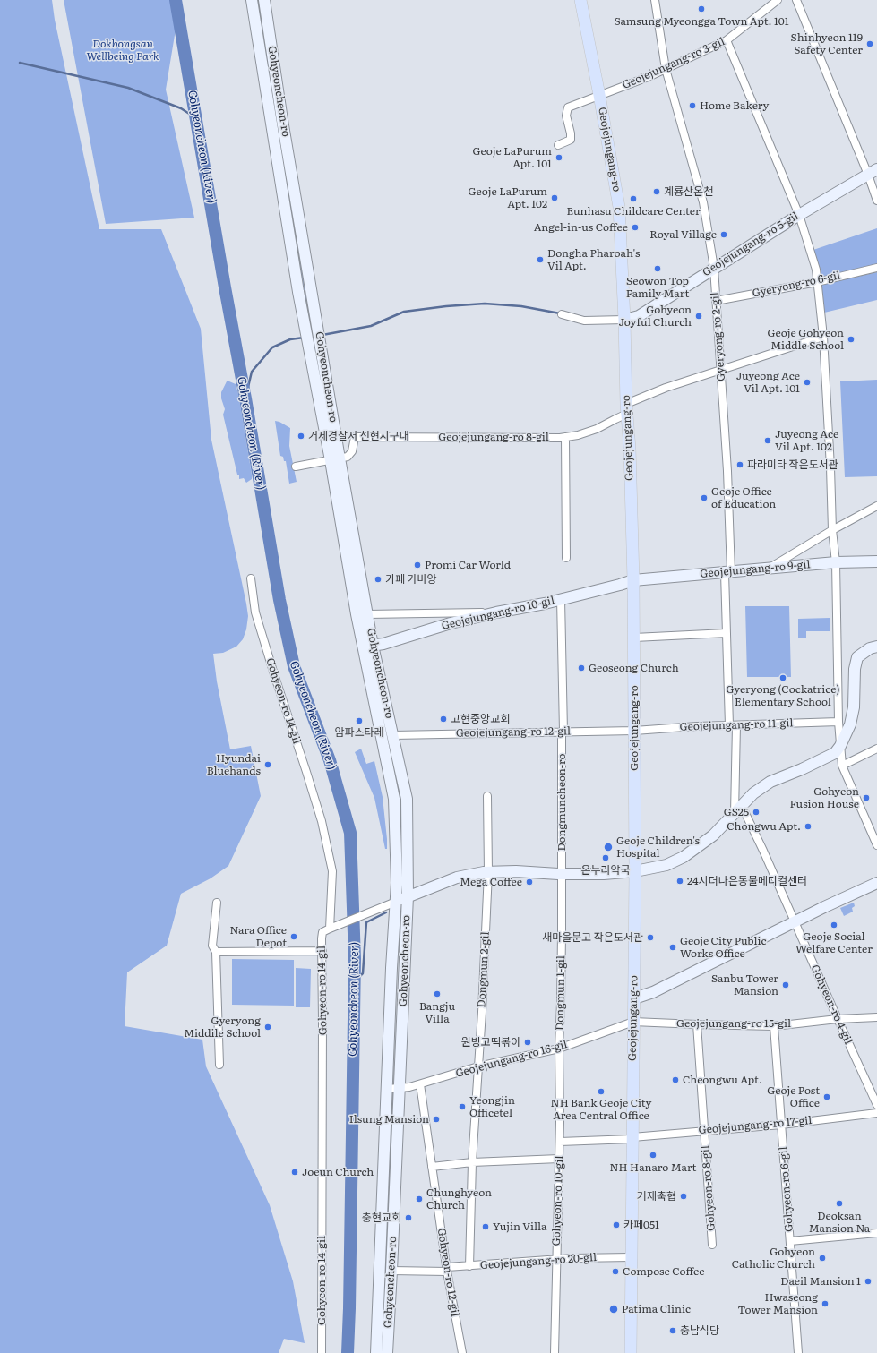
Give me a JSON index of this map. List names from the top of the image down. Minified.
{"streets":{"main road":["Geojejungang-ro"],"street":["Geojejungang-ro 3-gil","Gohyeoncheon-ro","Geojejungang-ro 5-gil","Gyeryong-ro 6-gil","Gyeryong-ro 2-gil","Geojejungang-ro 8-gil","Geojejungang-ro 9-gil","Geojejungang-ro 10-gil","Gohyeon-ro 14-gil","Geojejungang-ro 11-gil","Geojejungang-ro 12-gil","Dongmuncheon-ro","Dongmun 2-gil","Dongmun 1-gil","Gohyeon-ro 4-gil","Geojejungang-ro 15-gil","Geojejungang-ro 16-gil","Geojejungang-ro 17-gil","Gohyeon-ro 8-gil","Gohyeon-ro 6-gil","Gohyeon-ro 10-gil","Geojejungang-ro 20-gil","Gohyeon-ro 12-gil"]},"crossings":[["Geojejungang-ro 3-gil","Geojejungang-ro"],["Geojejungang-ro 3-gil","Gyeryong-ro 2-gil"],["Gohyeoncheon-ro","Geojejungang-ro 8-gil"],["Gohyeoncheon-ro","Geojejungang-ro 10-gil"],["Gohyeoncheon-ro","Geojejungang-ro 12-gil"],["Gohyeoncheon-ro","Geojejungang-ro 16-gil"],["Gohyeoncheon-ro","Geojejungang-ro 20-gil"],["Geojejungang-ro","Geojejungang-ro 5-gil"],["Geojejungang-ro","Geojejungang-ro 8-gil"],["Geojejungang-ro","Geojejungang-ro 9-gil"],["Geojejungang-ro","Geojejungang-ro 10-gil"],["Geojejungang-ro","Geojejungang-ro 11-gil"],["Geojejungang-ro","Geojejungang-ro 12-gil"],["Geojejungang-ro","Geojejungang-ro 15-gil"],["Geojejungang-ro","Geojejungang-ro 16-gil"],["Geojejungang-ro","Geojejungang-ro 17-gil"],["Geojejungang-ro","Geojejungang-ro 20-gil"],["Geojejungang-ro 5-gil","Gyeryong-ro 2-gil"],["Gyeryong-ro 6-gil","Gyeryong-ro 2-gil"],["Gyeryong-ro 2-gil","Geojejungang-ro 8-gil"],["Gyeryong-ro 2-gil","Geojejungang-ro 9-gil"],["Gyeryong-ro 2-gil","Geojejungang-ro 11-gil"],["Gyeryong-ro 2-gil","Gohyeon-ro 4-gil"],["Geojejungang-ro 9-gil","Geojejungang-ro 10-gil"],["Geojejungang-ro 10-gil","Dongmuncheon-ro"],["Geojejungang-ro 11-gil","Geojejungang-ro 12-gil"],["Geojejungang-ro 12-gil","Dongmuncheon-ro"],["Dongmuncheon-ro","Dongmun 1-gil"],["Dongmun 2-gil","Geojejungang-ro 16-gil"],["Dongmun 2-gil","Geojejungang-ro 20-gil"],["Dongmun 1-gil","Geojejungang-ro 16-gil"],["Dongmun 1-gil","Gohyeon-ro 10-gil"],["Gohyeon-ro 4-gil","Geojejungang-ro 15-gil"],["Geojejungang-ro 15-gil","Geojejungang-ro 16-gil"],["Geojejungang-ro 15-gil","Gohyeon-ro 8-gil"],["Geojejungang-ro 15-gil","Gohyeon-ro 6-gil"],["Geojejungang-ro 16-gil","Gohyeon-ro 10-gil"],["Geojejungang-ro 16-gil","Gohyeon-ro 12-gil"],["Geojejungang-ro 17-gil","Gohyeon-ro 8-gil"],["Geojejungang-ro 17-gil","Gohyeon-ro 6-gil"],["Geojejungang-ro 17-gil","Gohyeon-ro 10-gil"],["Gohyeon-ro 10-gil","Geojejungang-ro 20-gil"],["Geojejungang-ro 20-gil","Gohyeon-ro 12-gil"]],"water":["Gohyeoncheon (River)"],"parks":["Dokbongsan Wellbeing Park"],"places":["Samsung Myeongga Town Apt. 101","Shinhyeon 119 Safety Center","Home Bakery","Geoje LaPurum Apt. 101","계룡산온천","Geoje LaPurum Apt. 102","Eunhasu Childcare Center","Angel-in-us Coffee","Royal Village","Dongha Pharoah's Vil Apt.","Seowon Top Family Mart","Gohyeon Joyful Church","Geoje Gohyeon Middle School","Juyeong Ace Vil Apt. 101","거제경찰서 신현지구대","Juyeong Ace Vil Apt. 102","파라미타 작은도서관","Geoje Office of Education","Promi Car World","카페 가비앙","Geoseong Church","Gyeryong (Cockatrice) Elementary School","고현중앙교회","암파스타레","Hyundai Bluehands","Gohyeon Fusion House","GS25","Chongwu Apt.","Geoje Children's Hospital","온누리약국","24시더나은동물메디컬센터","Mega Coffee","Geoje Social Welfare Center","Nara Office Depot","새마을문고 작은도서관","Geoje City Public Works Office","Sanbu Tower Mansion","Bangju Villa","Gyeryong Middile School","원빙고떡볶이","Cheongwu Apt.","NH Bank Geoje City Area Central Office","Geoje Post Office","Yeongjin Officetel","Ilsung Mansion","NH Hanaro Mart","Joeun Church","거제축협","Chunghyeon Church","Deoksan Mansion Na","충현교회","카페051","Yujin Villa","Gohyeon Catholic Church","Compose Coffee","Daeil Mansion 1","Hwaseong Tower Mansion","Patima Clinic","충남식당"]}
